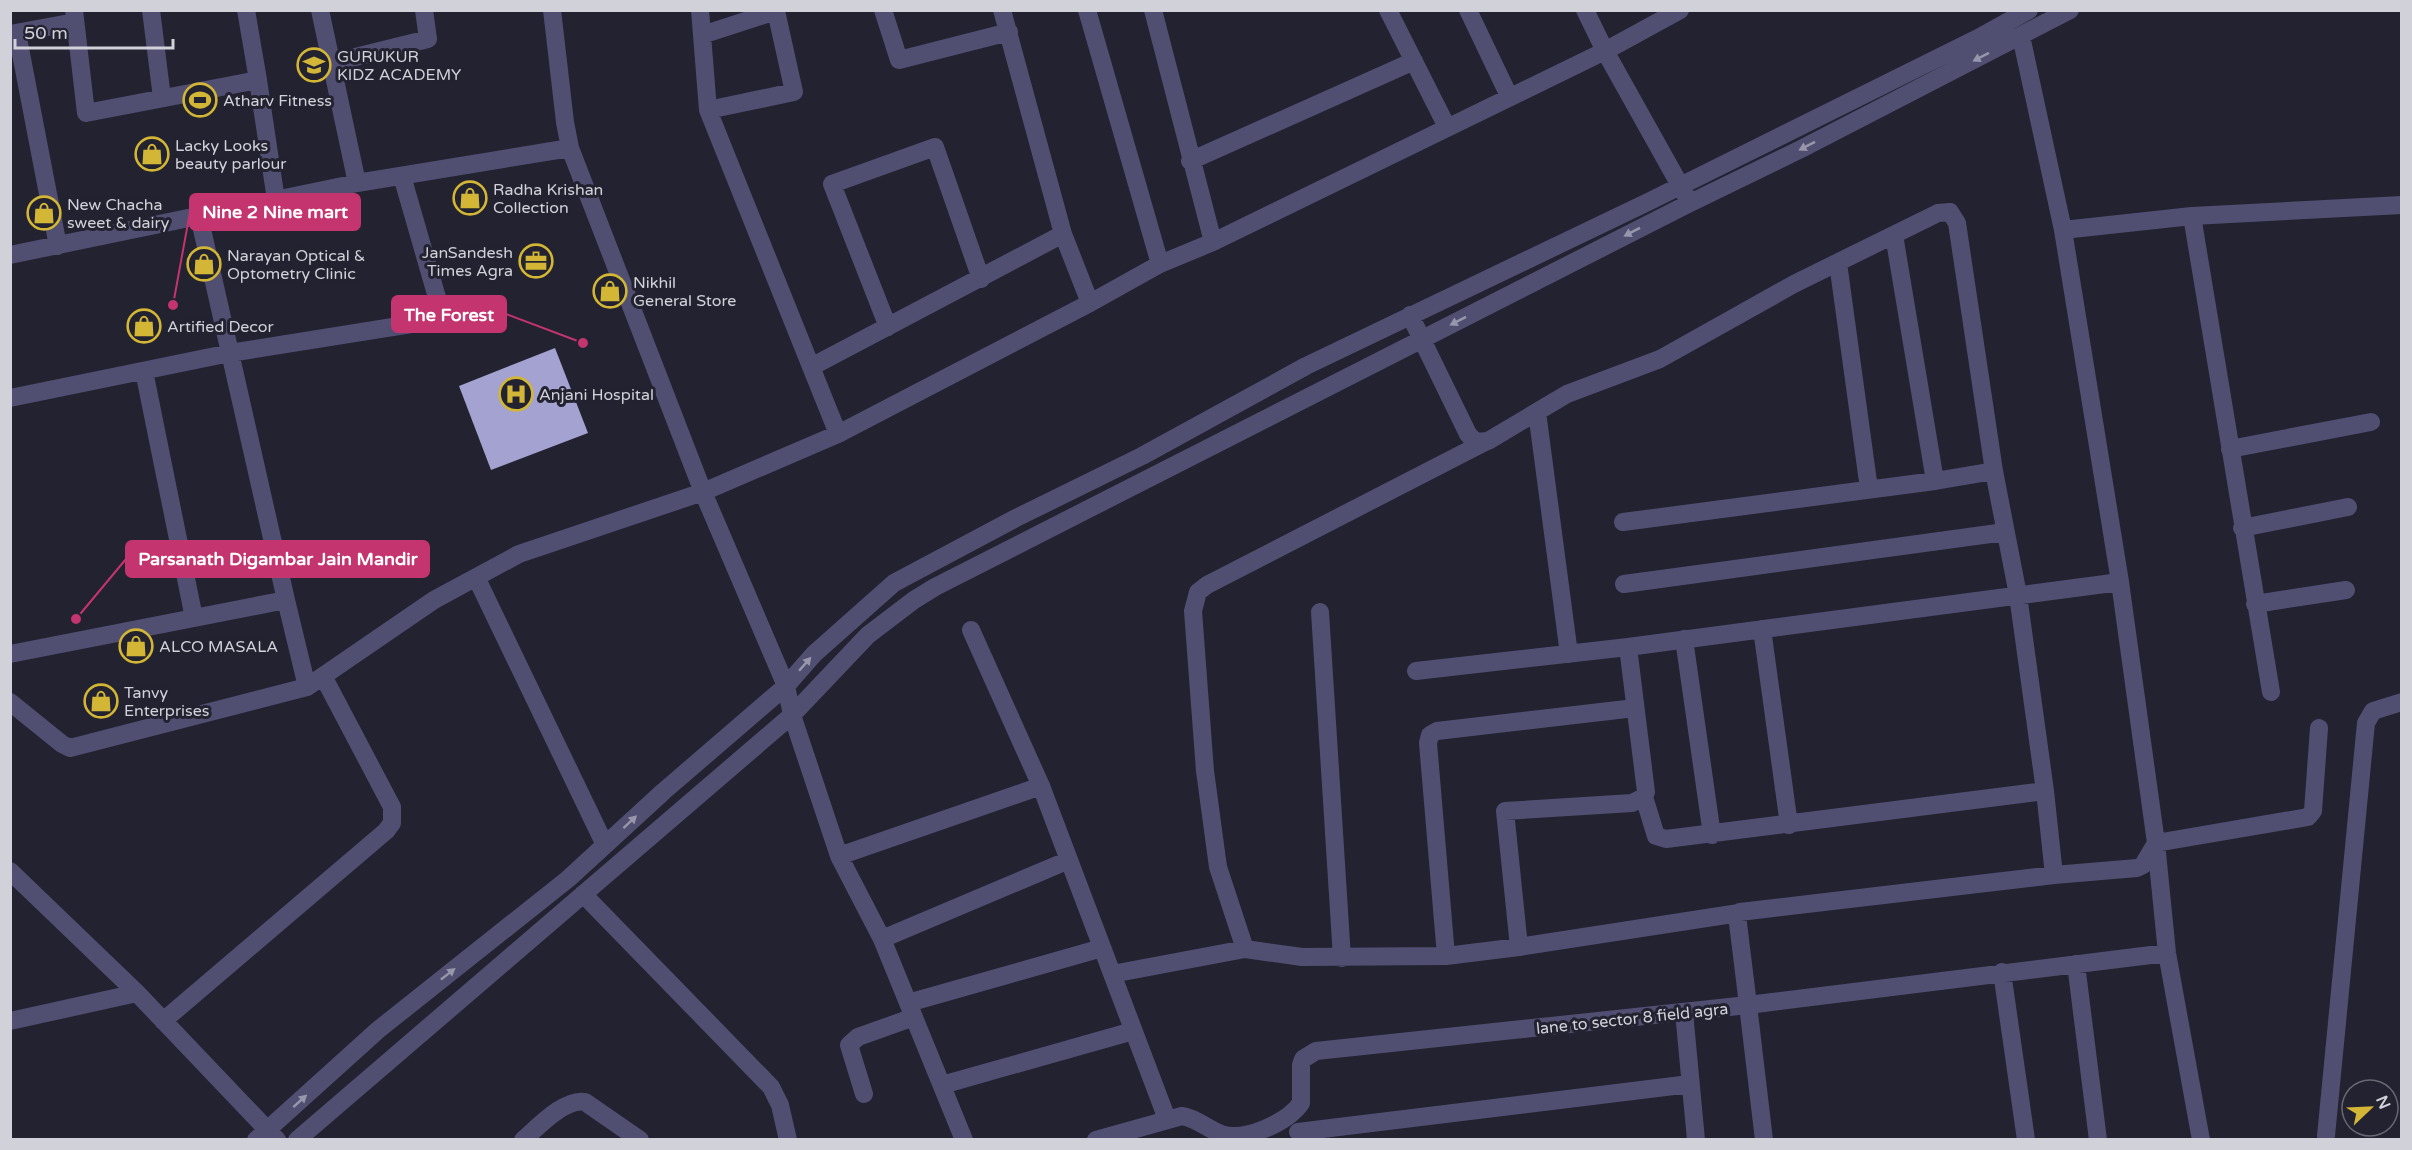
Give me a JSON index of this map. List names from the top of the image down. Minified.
{"streets":{"street":["lane to sector 8 field agra"]},"places":{"school or university":["GURUKUR KIDZ ACADEMY"],"sports":["Atharv Fitness"],"shop":["Lacky Looks beauty parlour","Radha Krishan Collection","New Chacha sweet & dairy","Narayan Optical & Optometry Clinic","Nikhil General Store","Artified Decor","ALCO MASALA","Tanvy Enterprises"],"office":["JanSandesh Times Agra"],"other":["Nine 2 Nine mart","The Forest","Parsanath Digambar Jain Mandir"],"hospital":["Anjani Hospital"]},"scale_bar":"50 m","north":"top right"}
